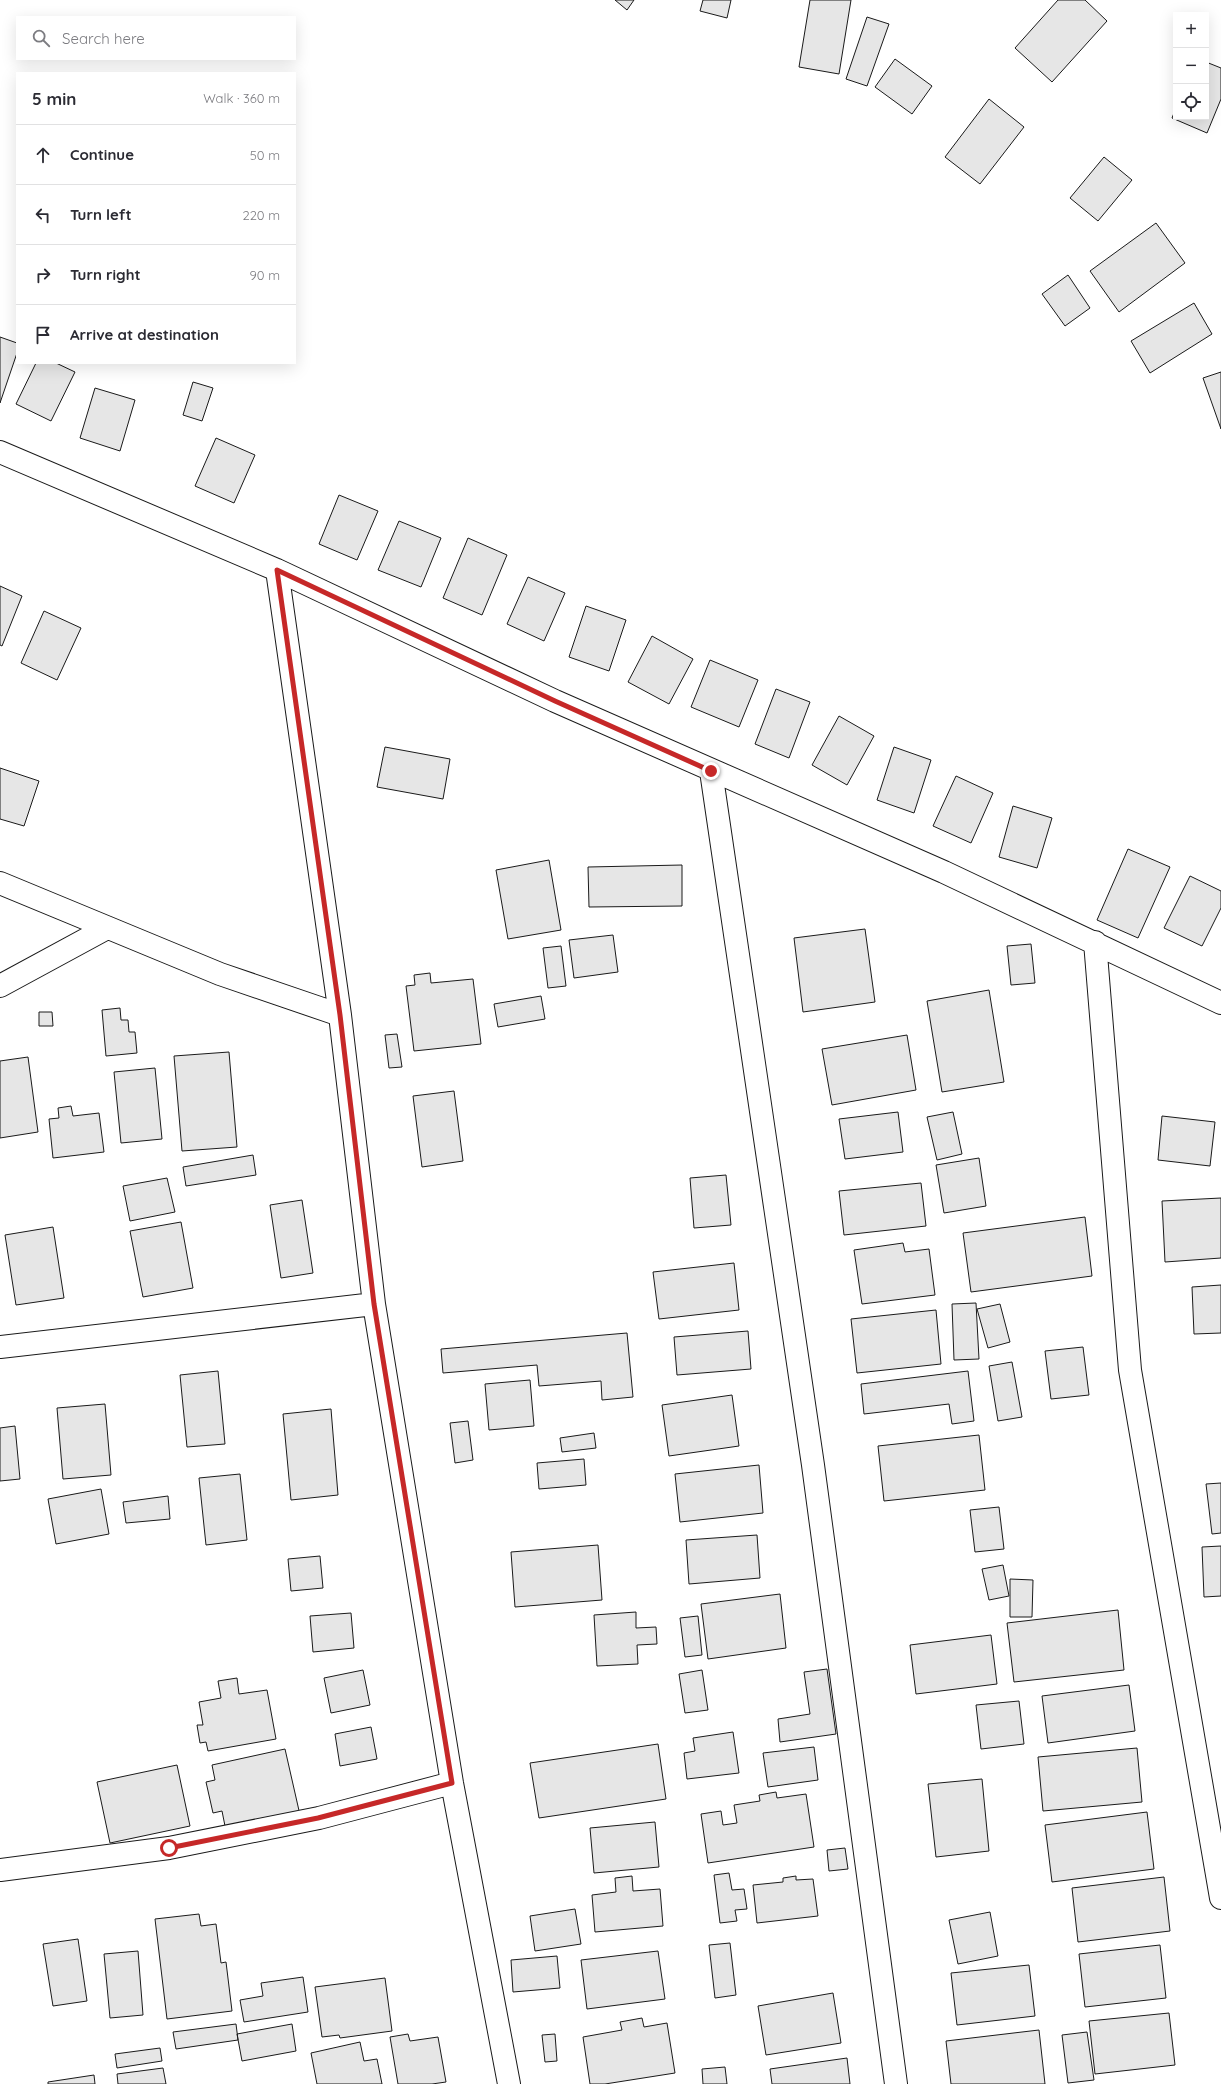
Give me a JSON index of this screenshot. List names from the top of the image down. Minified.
{"page":{"map_buttons":["+","−"],"search":"Search here","heading":["5 min","Walk · 360 m"],"list":[["Continue","50 m"],["Turn left","220 m"],["Turn right","90 m"],"Arrive at destination"]}}
